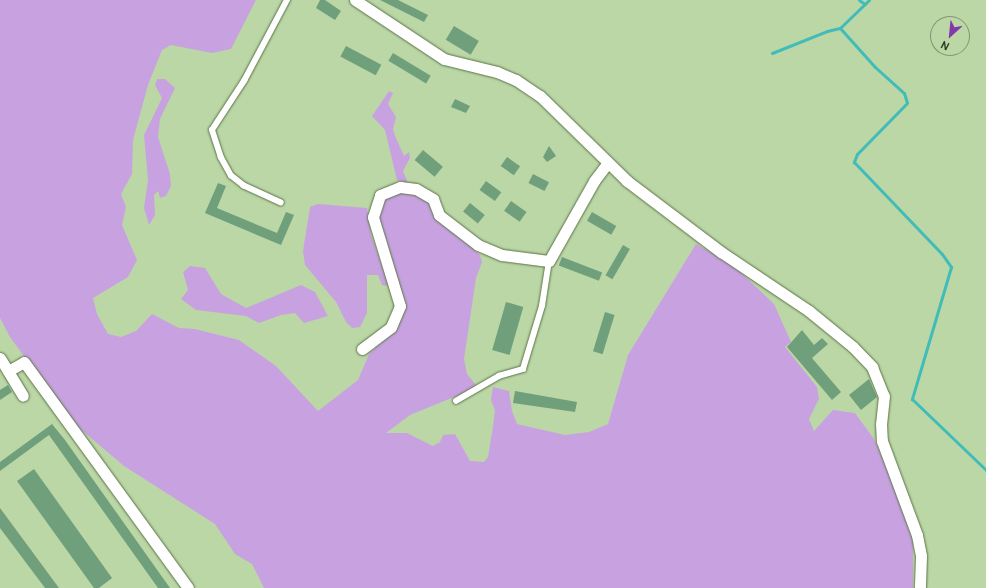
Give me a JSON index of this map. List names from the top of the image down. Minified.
{"north":"bottom left"}
